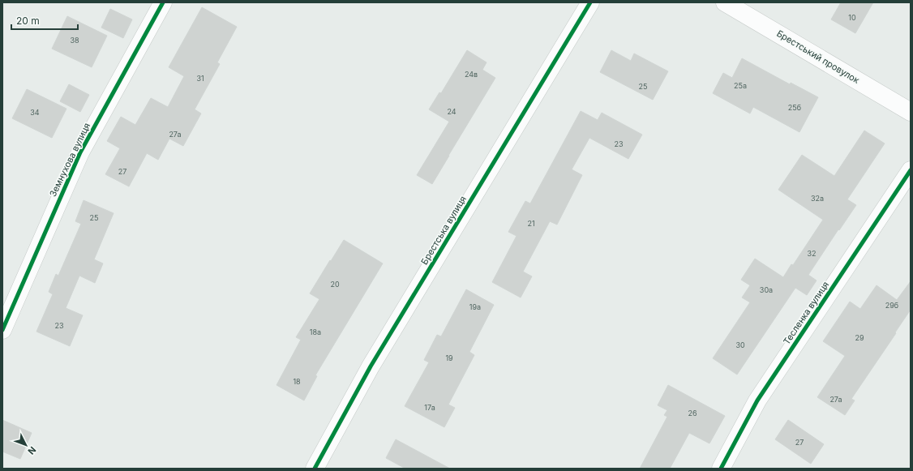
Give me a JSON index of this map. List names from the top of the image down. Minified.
{"streets":{"street":["Брестський провулок","Земнухова вулиця","Брестська вулиця","Тесленка вулиця"]},"house_numbers":["10","38","24в","31","25а","25","25б","24","34","27а","23","27","32а","25","21","32","20","30а","29б","19а","23","18а","29","30","19","18","27а","17а","26","27"],"scale_bar":"20 m","north":"bottom right"}
